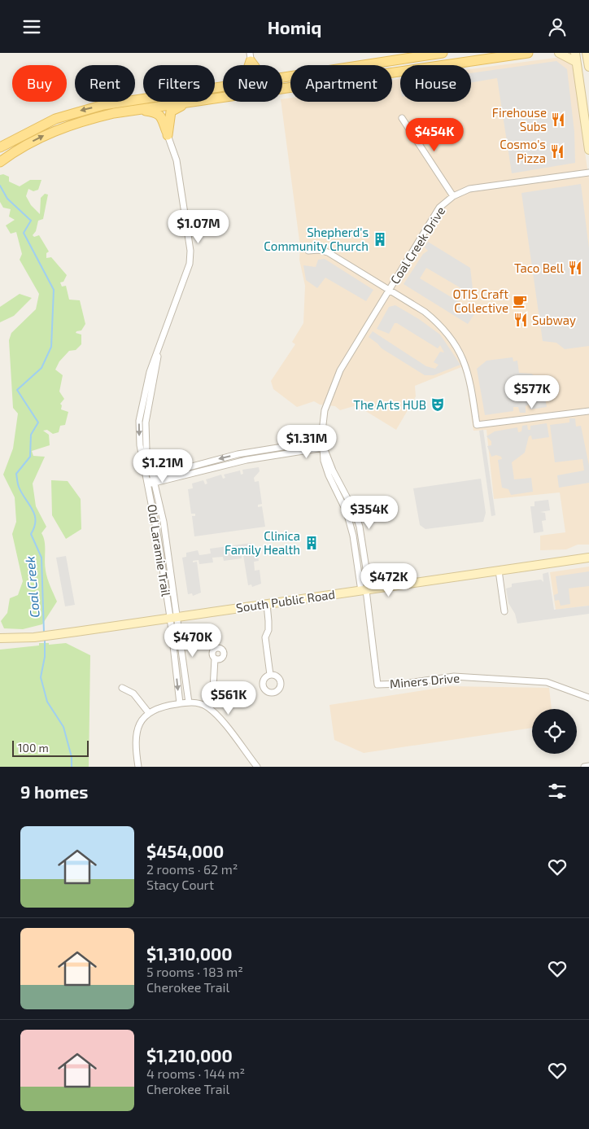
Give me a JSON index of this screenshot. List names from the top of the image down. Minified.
{"streets":{"street":["Coal Creek Drive","Old Laramie Trail","South Public Road","Miners Drive"]},"crossings":[["Coal Creek Drive","South Public Road"],["Coal Creek Drive","Miners Drive"],["Old Laramie Trail","South Public Road"],["South Public Road","Miners Drive"]],"water":["Coal Creek"],"places":{"restaurant":["Firehouse Subs","Cosmo's Pizza","Taco Bell","Subway"],"building":["Shepherd's Community Church","Clinica Family Health"],"cafe":["OTIS Craft Collective"],"theatre":["The Arts HUB"]},"scale_bar":"100 m","page":{"header":"Homiq","chip":["Buy","Rent","Filters","New","Apartment","House"],"price":["$454K","$1.07M","$577K","$1.31M","$1.21M","$354K","$472K","$470K","$561K"],"scale":"100 m","heading":"9 homes","list":[{"name":"$454,000","note":"2 rooms · 62 m² · Stacy Court"},{"name":"$1,310,000","note":"5 rooms · 183 m² · Cherokee Trail"},{"name":"$1,210,000","note":"4 rooms · 144 m² · Cherokee Trail"}]}}
